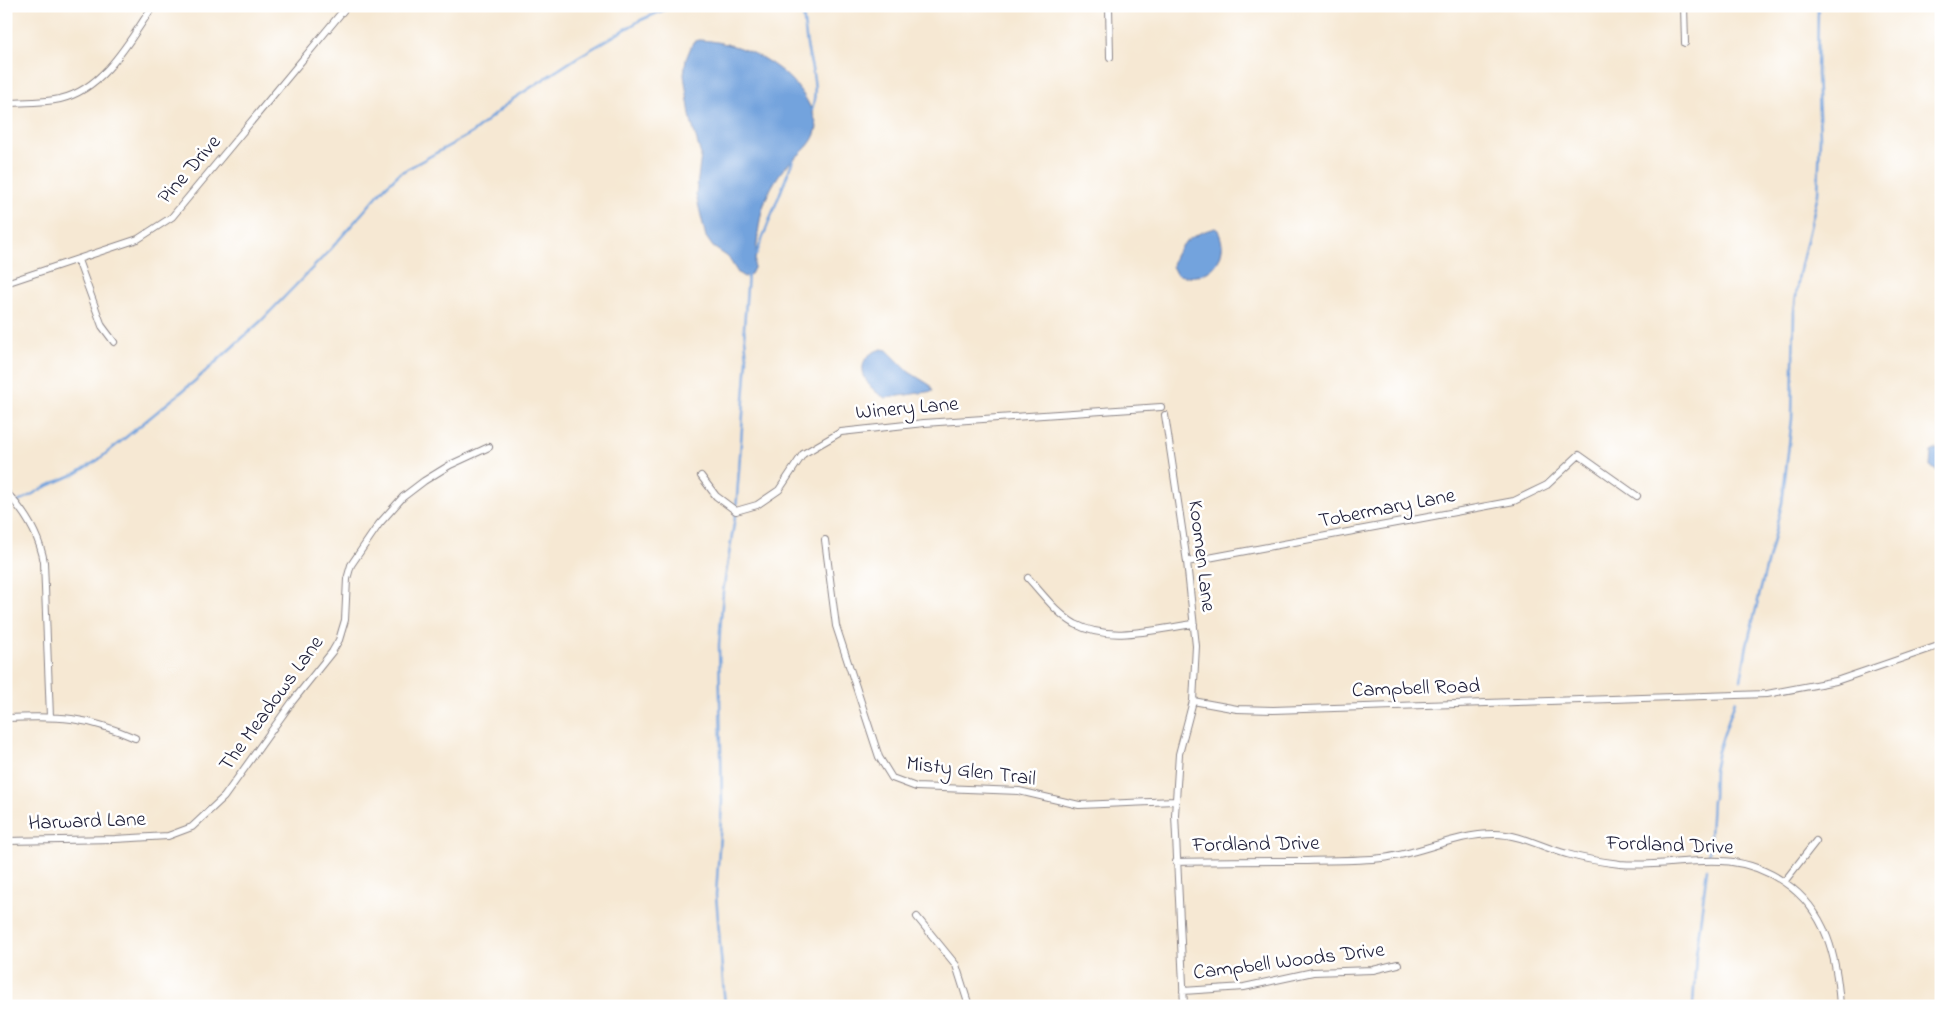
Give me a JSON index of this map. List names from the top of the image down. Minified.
{"streets":{"street":["Pine Drive","Winery Lane","Tobermary Lane","Koomen Lane","Campbell Road","The Meadows Lane","Misty Glen Trail","Harward Lane","Fordland Drive","Campbell Woods Drive"]},"crossings":[["Tobermary Lane","Koomen Lane"],["Koomen Lane","Campbell Road"],["The Meadows Lane","Harward Lane"]]}
